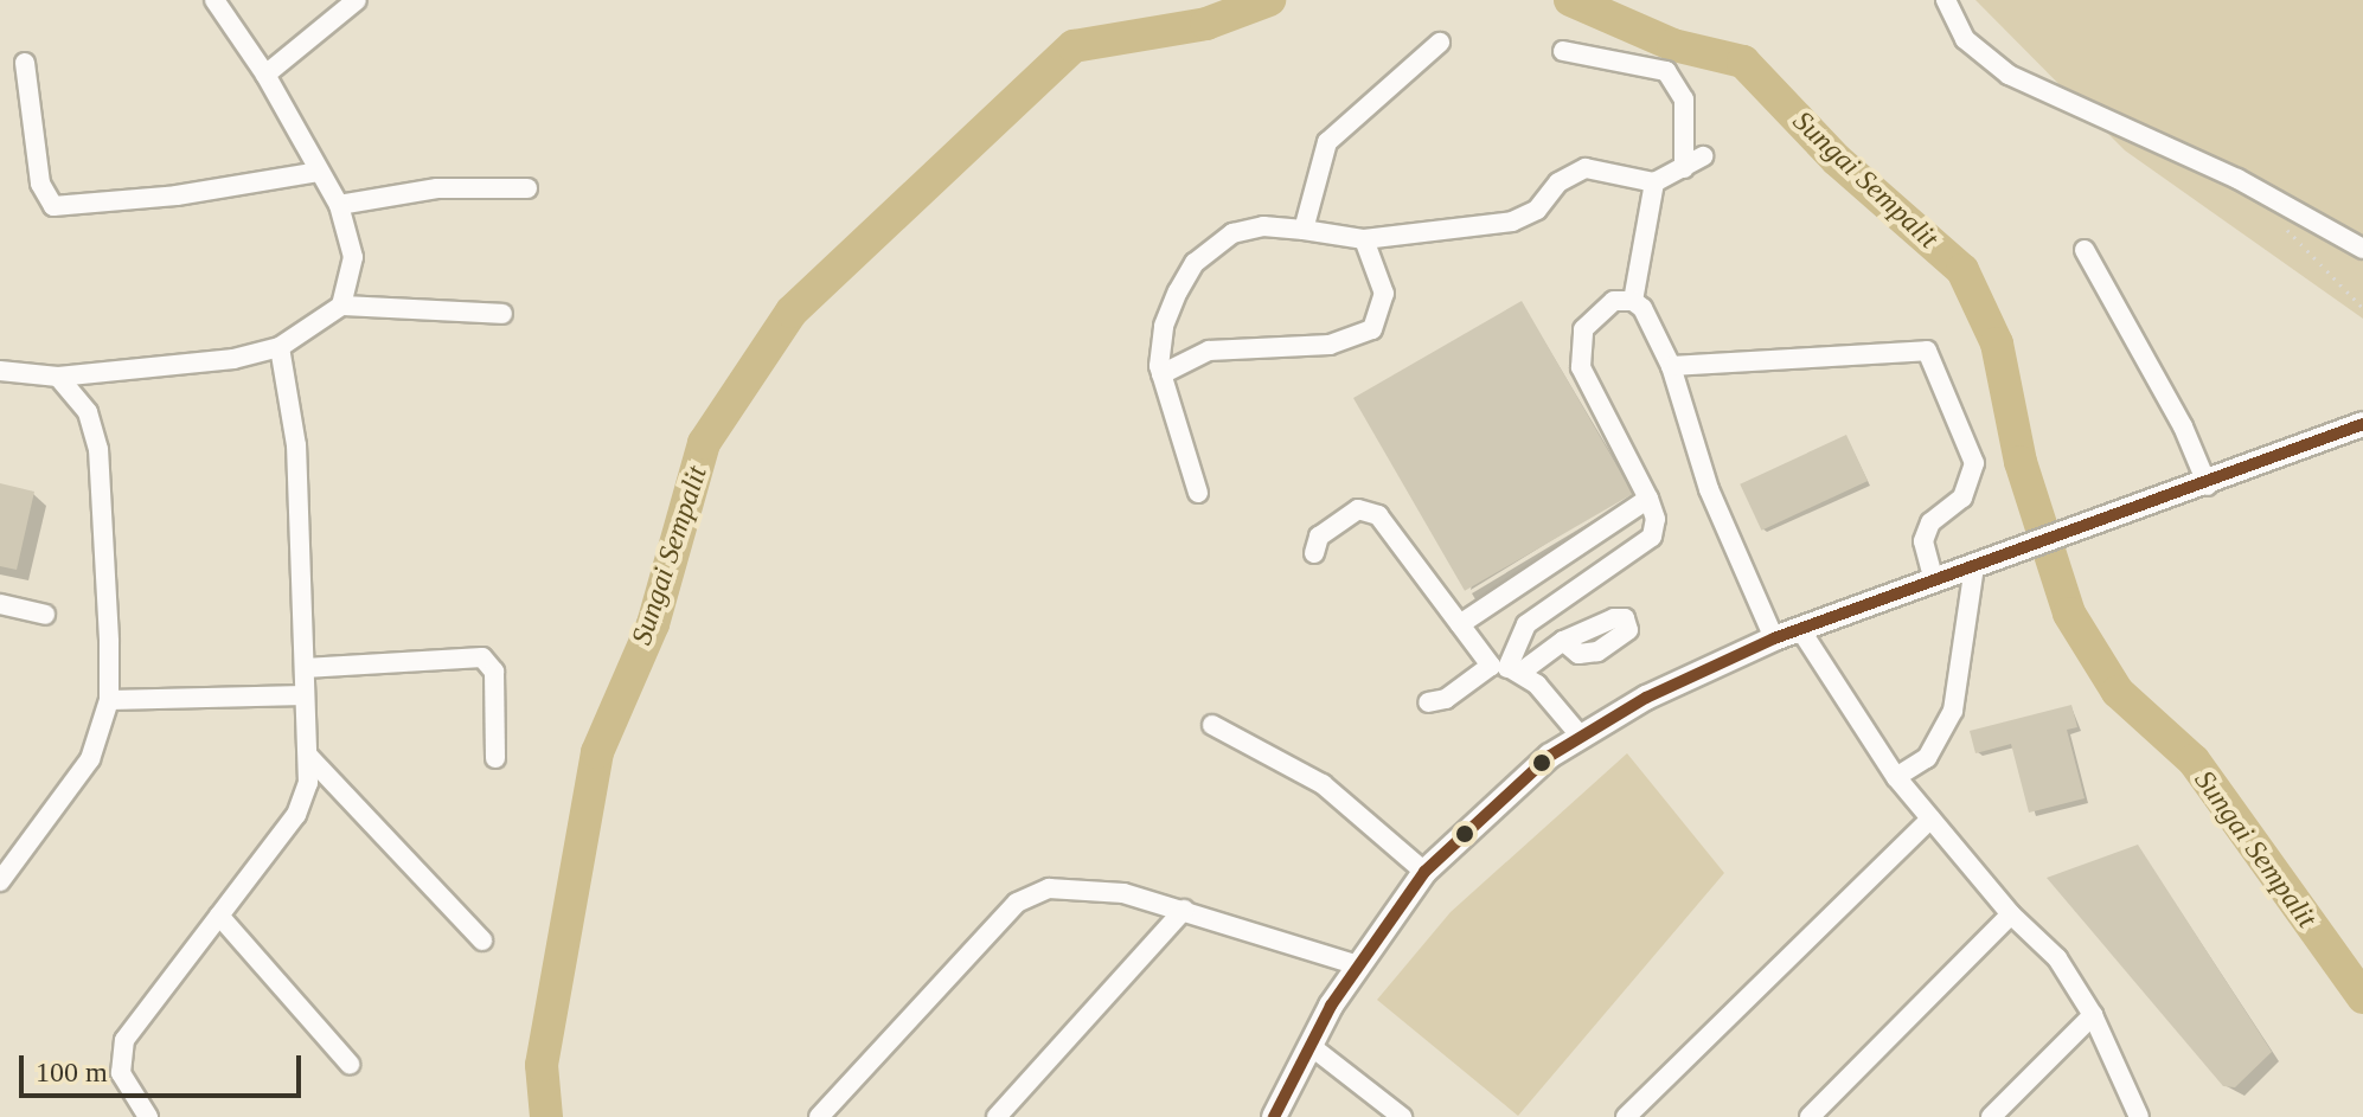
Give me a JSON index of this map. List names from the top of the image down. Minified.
{"water":["Sungai Sempalit"],"scale_bar":"100 m"}
